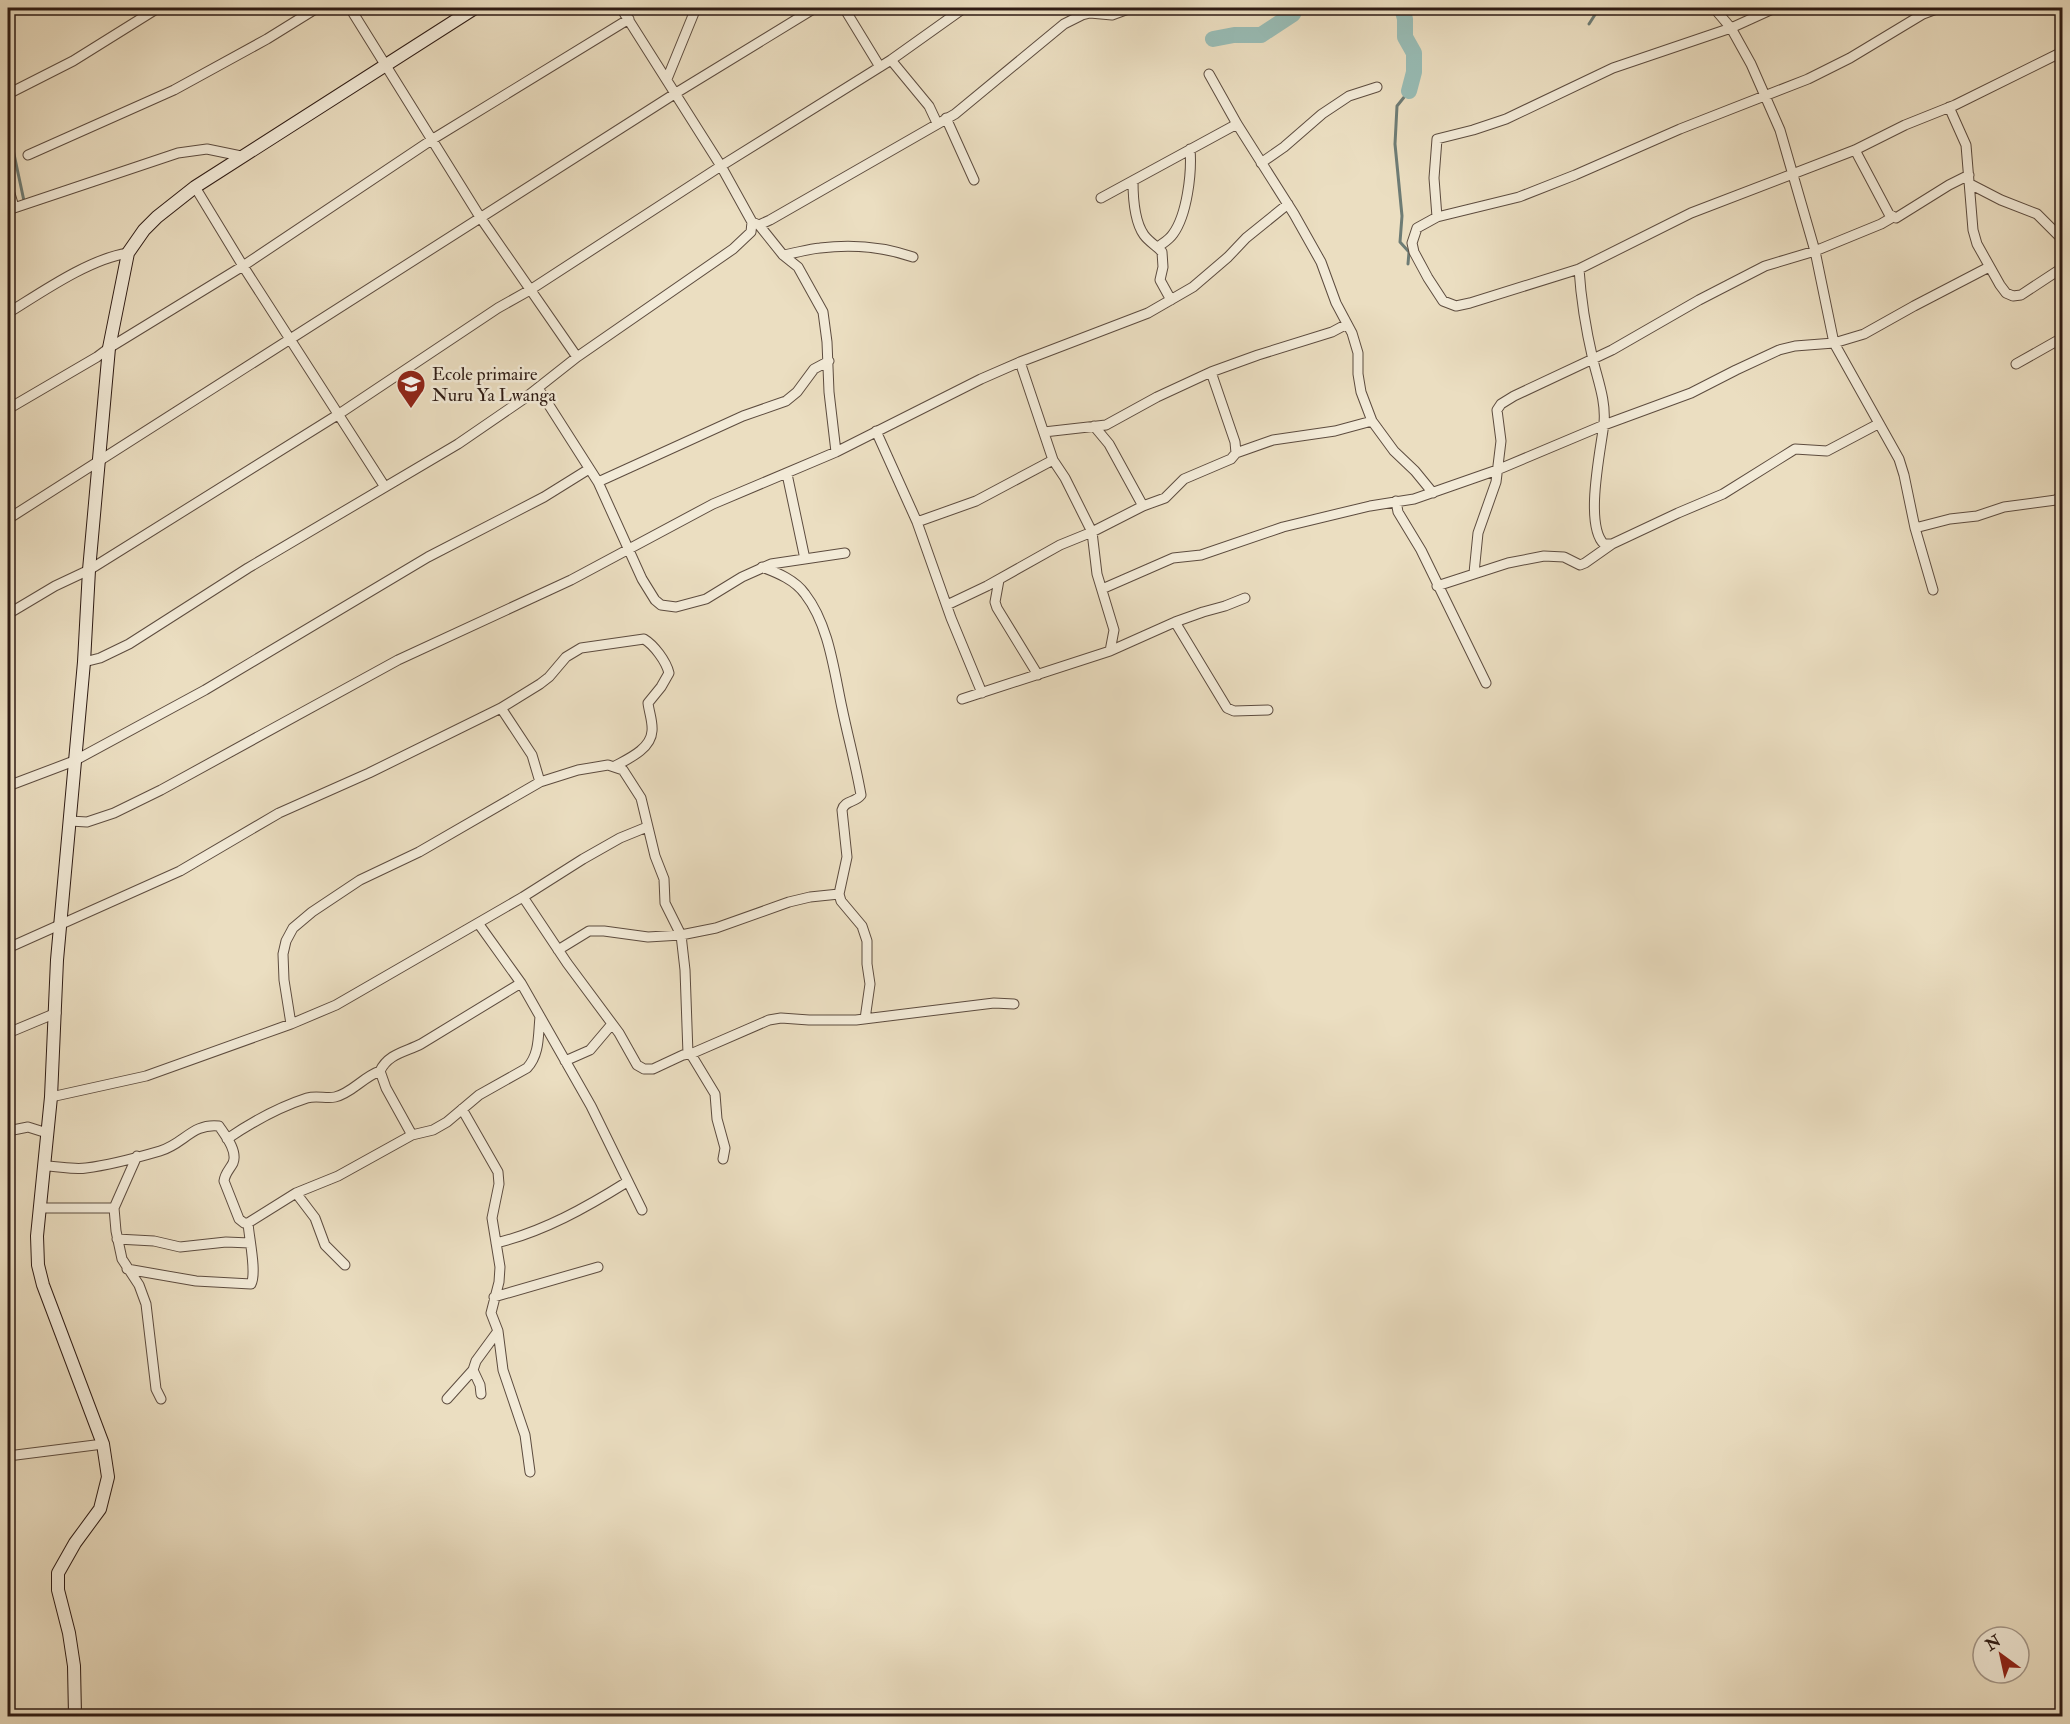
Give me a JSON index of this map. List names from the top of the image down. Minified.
{"places":{"school or university":["Ecole primaire Nuru Ya Lwanga"]},"north":"top left"}
